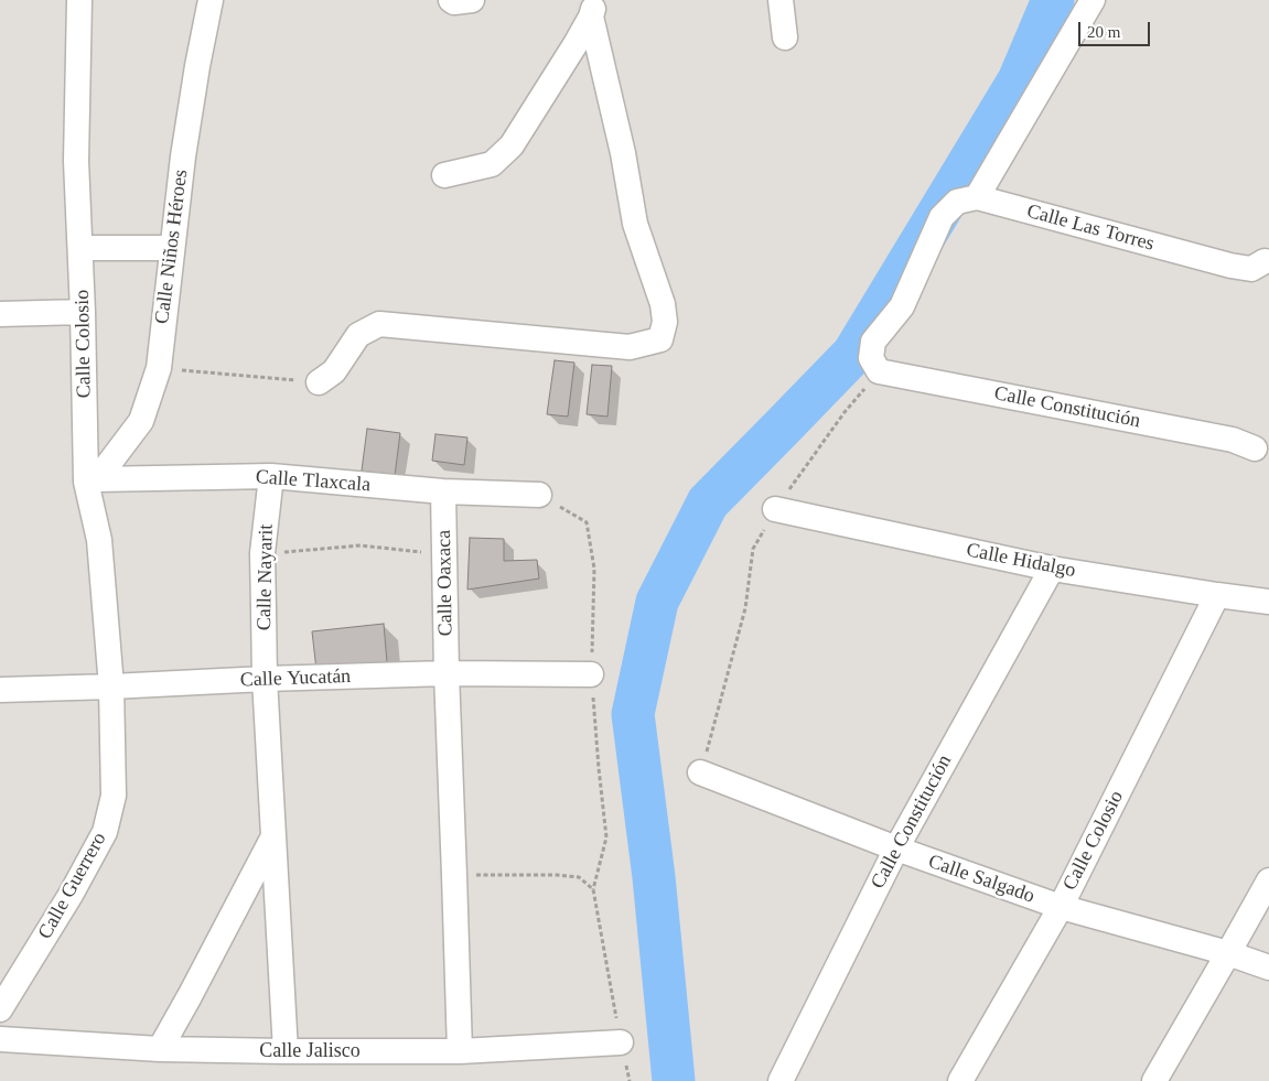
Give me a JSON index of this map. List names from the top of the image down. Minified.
{"streets":{"street":["Calle Las Torres","Calle Niños Héroes","Calle Colosio","Calle Constitución","Calle Tlaxcala","Calle Hidalgo","Calle Nayarit","Calle Oaxaca","Calle Yucatán","Calle Salgado","Calle Guerrero","Calle Jalisco"]},"crossings":[["Calle Niños Héroes","Calle Colosio"],["Calle Niños Héroes","Calle Tlaxcala"],["Calle Colosio","Calle Tlaxcala"],["Calle Colosio","Calle Hidalgo"],["Calle Colosio","Calle Yucatán"],["Calle Colosio","Calle Salgado"],["Calle Colosio","Calle Guerrero"],["Calle Constitución","Calle Hidalgo"],["Calle Constitución","Calle Salgado"],["Calle Tlaxcala","Calle Nayarit"],["Calle Tlaxcala","Calle Oaxaca"],["Calle Nayarit","Calle Yucatán"],["Calle Nayarit","Calle Jalisco"],["Calle Oaxaca","Calle Yucatán"],["Calle Oaxaca","Calle Jalisco"],["Calle Yucatán","Calle Guerrero"]],"scale_bar":"20 m"}
